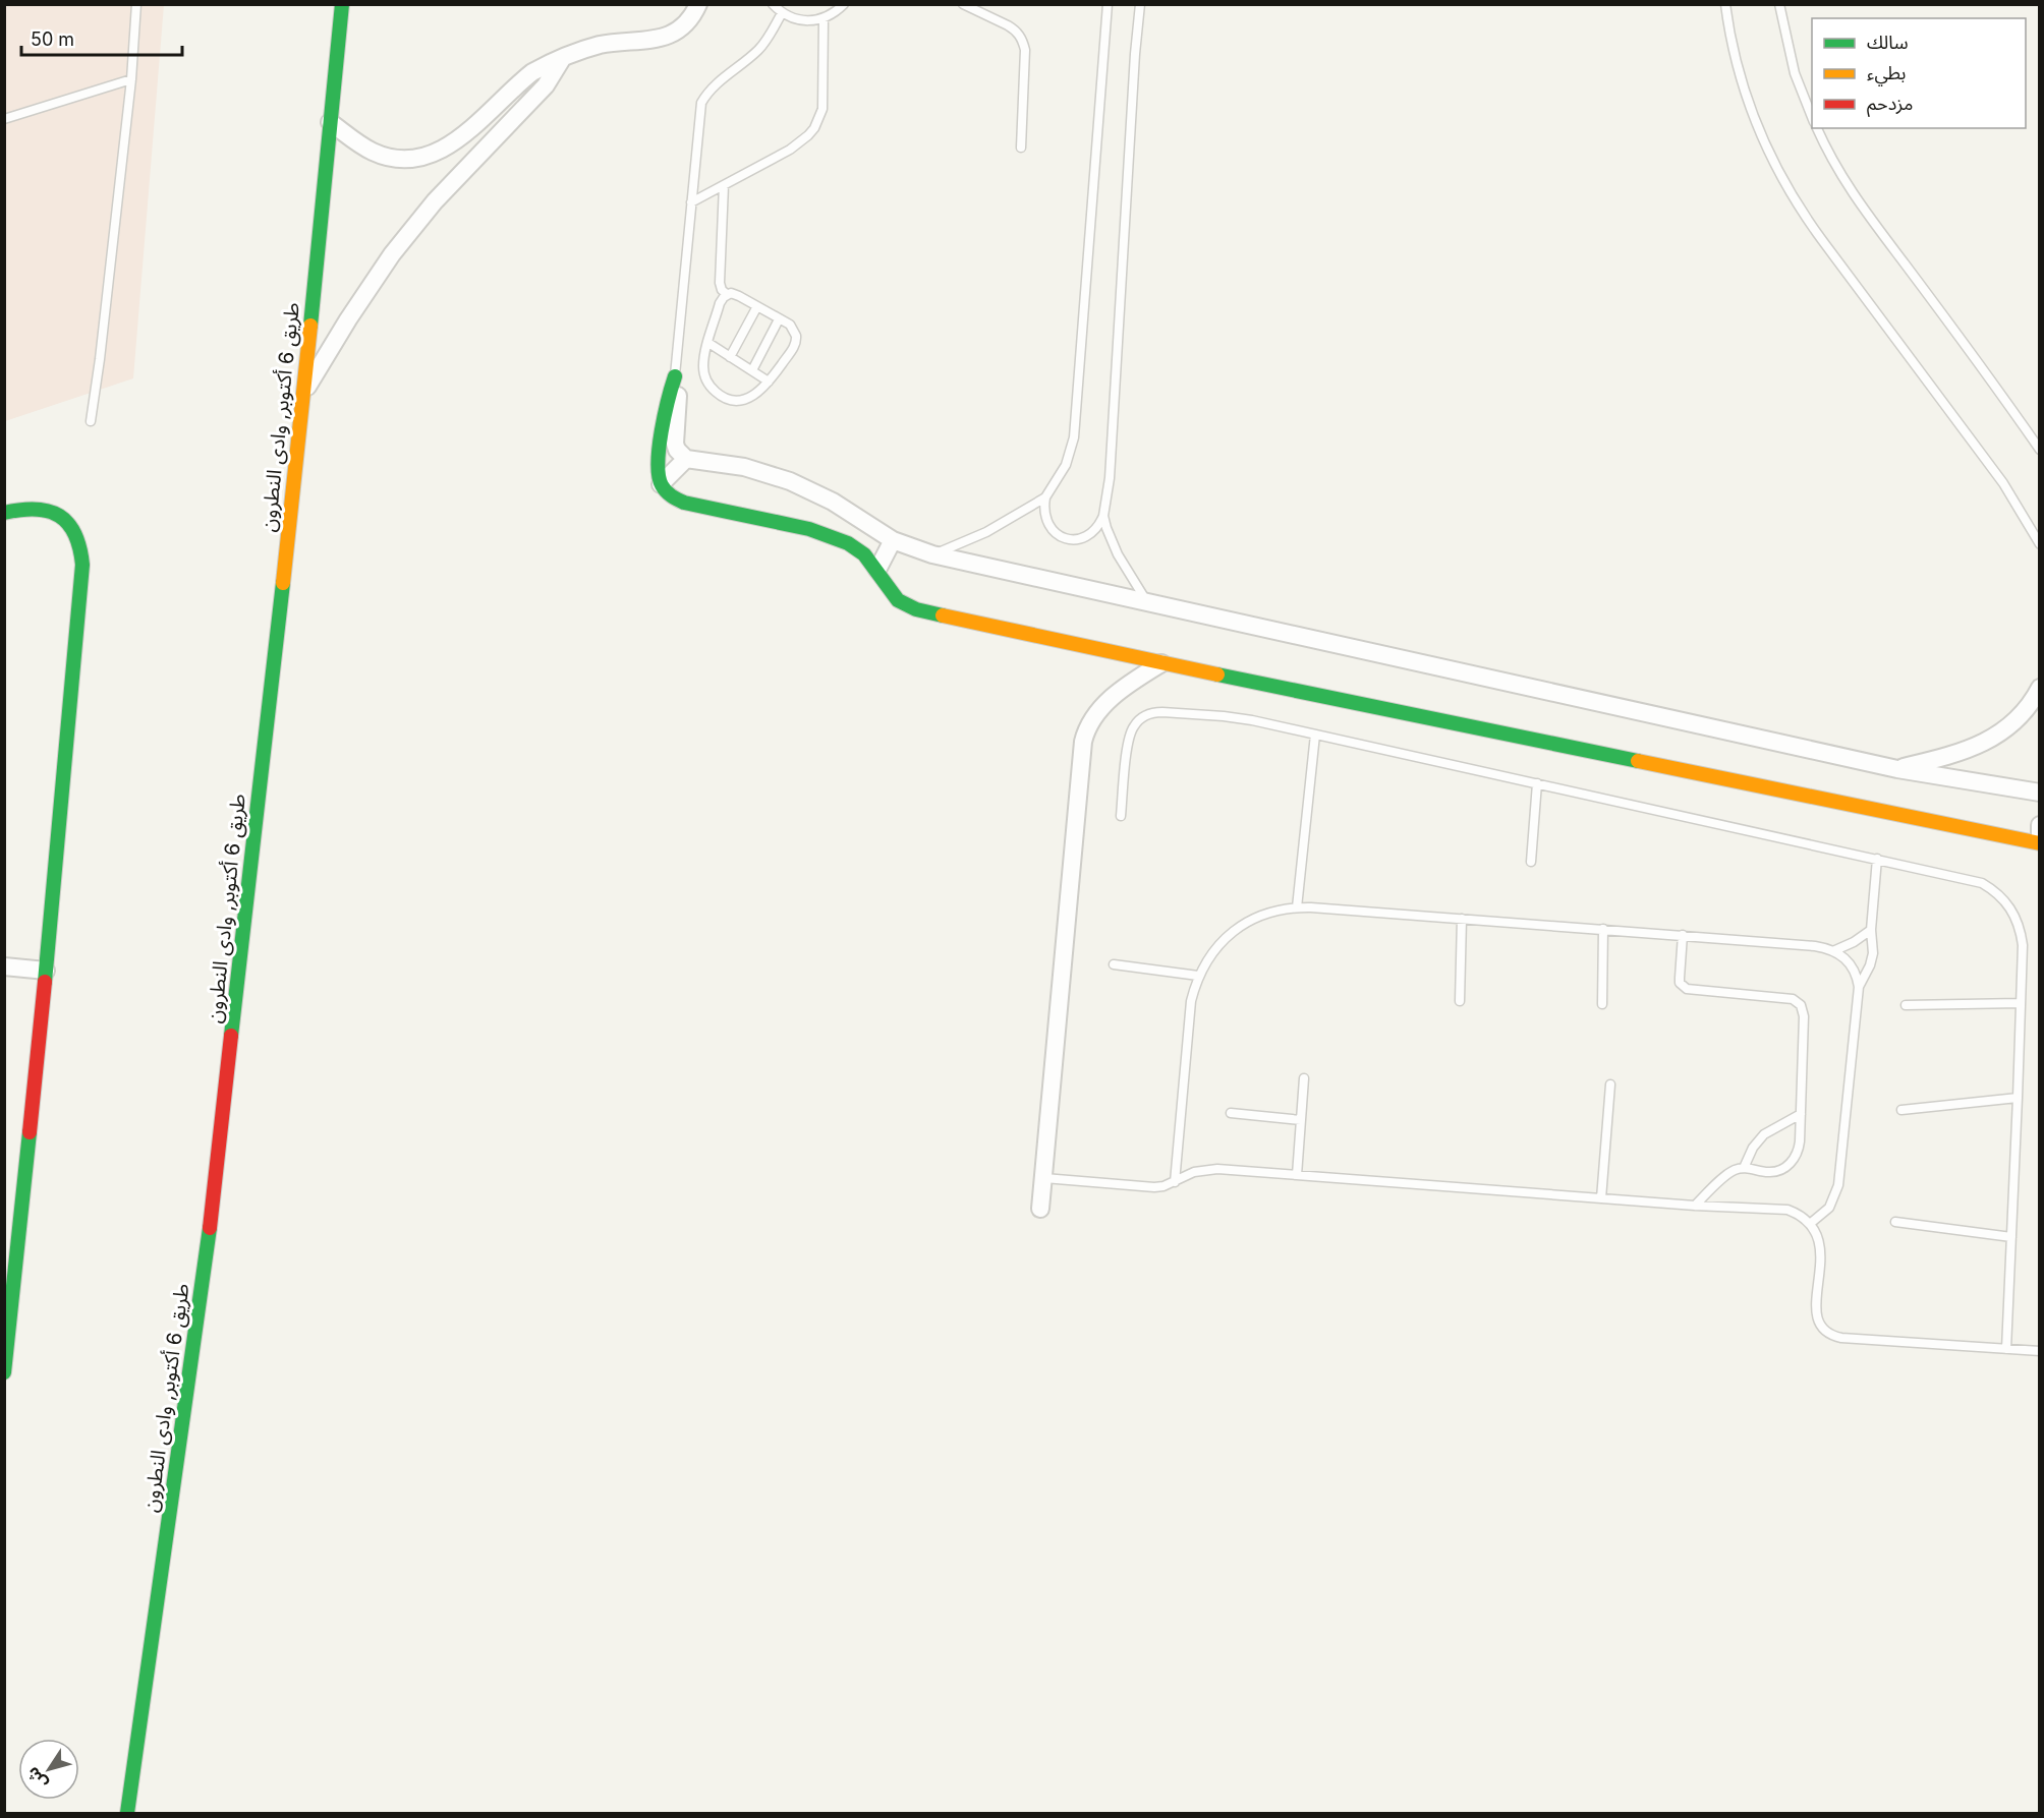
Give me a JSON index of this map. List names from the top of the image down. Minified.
{"streets":{"street":["طريق 6 أكتوبر, وادى النطرون"]},"legend":["سالك","بطيء","مزدحم"],"scale_bar":"50 m","north":"bottom left"}
